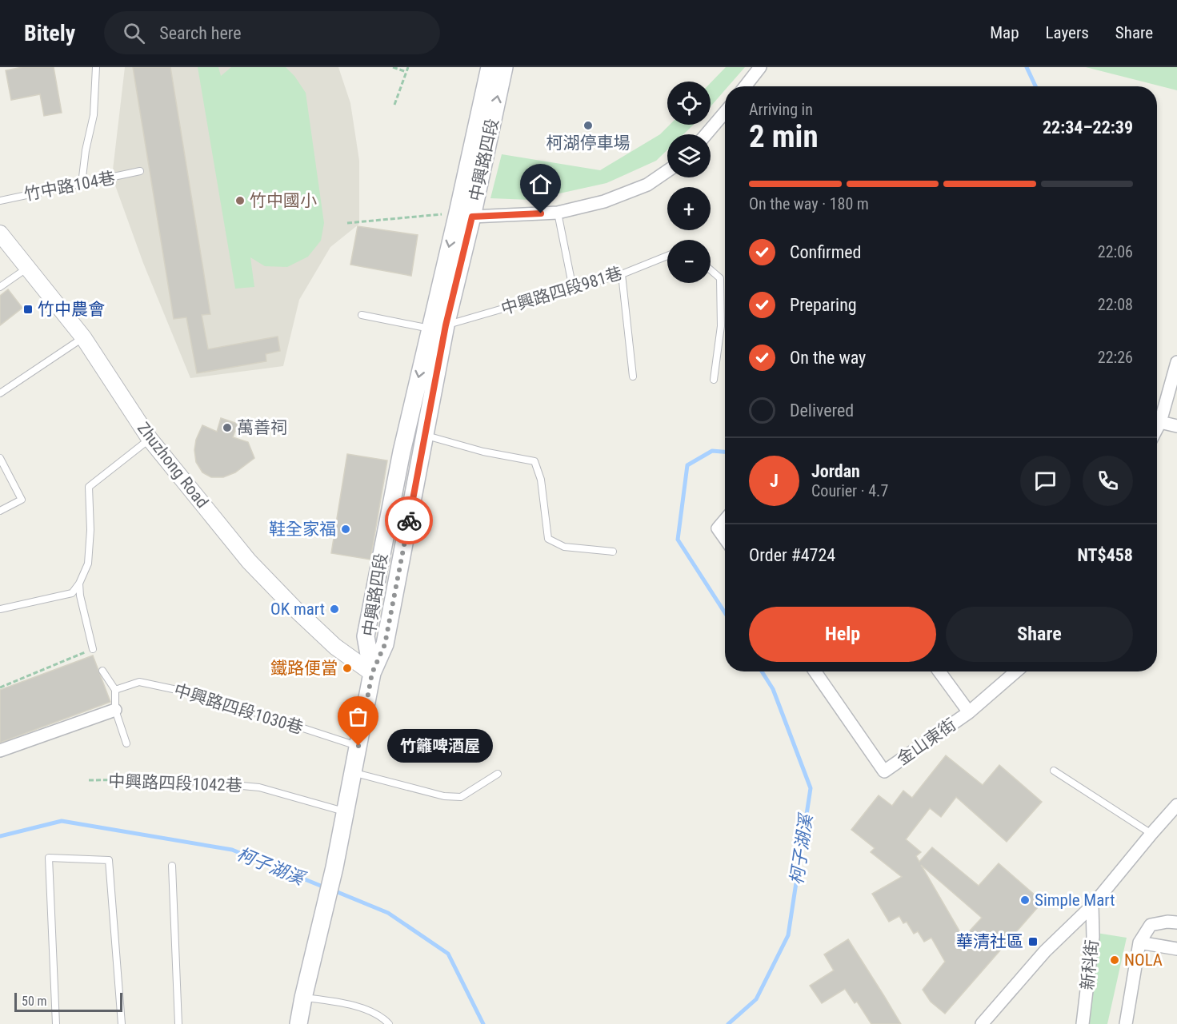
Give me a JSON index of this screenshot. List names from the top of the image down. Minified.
{"streets":{"main road":["中興路四段"],"street":["Zhuzhong Road","金山東街","新科街"],"lane":["竹中路104巷","中興路四段981巷","中興路四段1030巷","中興路四段1042巷"]},"crossings":[["中興路四段","中興路四段981巷"],["中興路四段","Zhuzhong Road"],["中興路四段","中興路四段1030巷"],["中興路四段","中興路四段1042巷"]],"water":["柯子湖溪"],"places":{"other":["柯湖停車場","竹中國小","萬善祠","鞋全家福","OK mart","鐵路便當","竹籬啤酒屋","Simple Mart","NOLA"],"transit":["竹中農會","華清社區"]},"scale_bar":"50 m","page":{"header":"Bitely","search":"Search here","nav":["Map","Layers","Share"],"map_buttons":["+","−"],"heading":["2 min","Arriving in","22:34–22:39"],"panel":["Jordan","Courier · 4.7","Order #4724","NT$458"],"bar":"On the way · 180 m","list":[["Confirmed","22:06"],["Preparing","22:08"],["On the way","22:26"],"Delivered"],"round":"J","buttons":["Help","Share"],"bubble":"竹籬啤酒屋","scale":"50 m"}}
